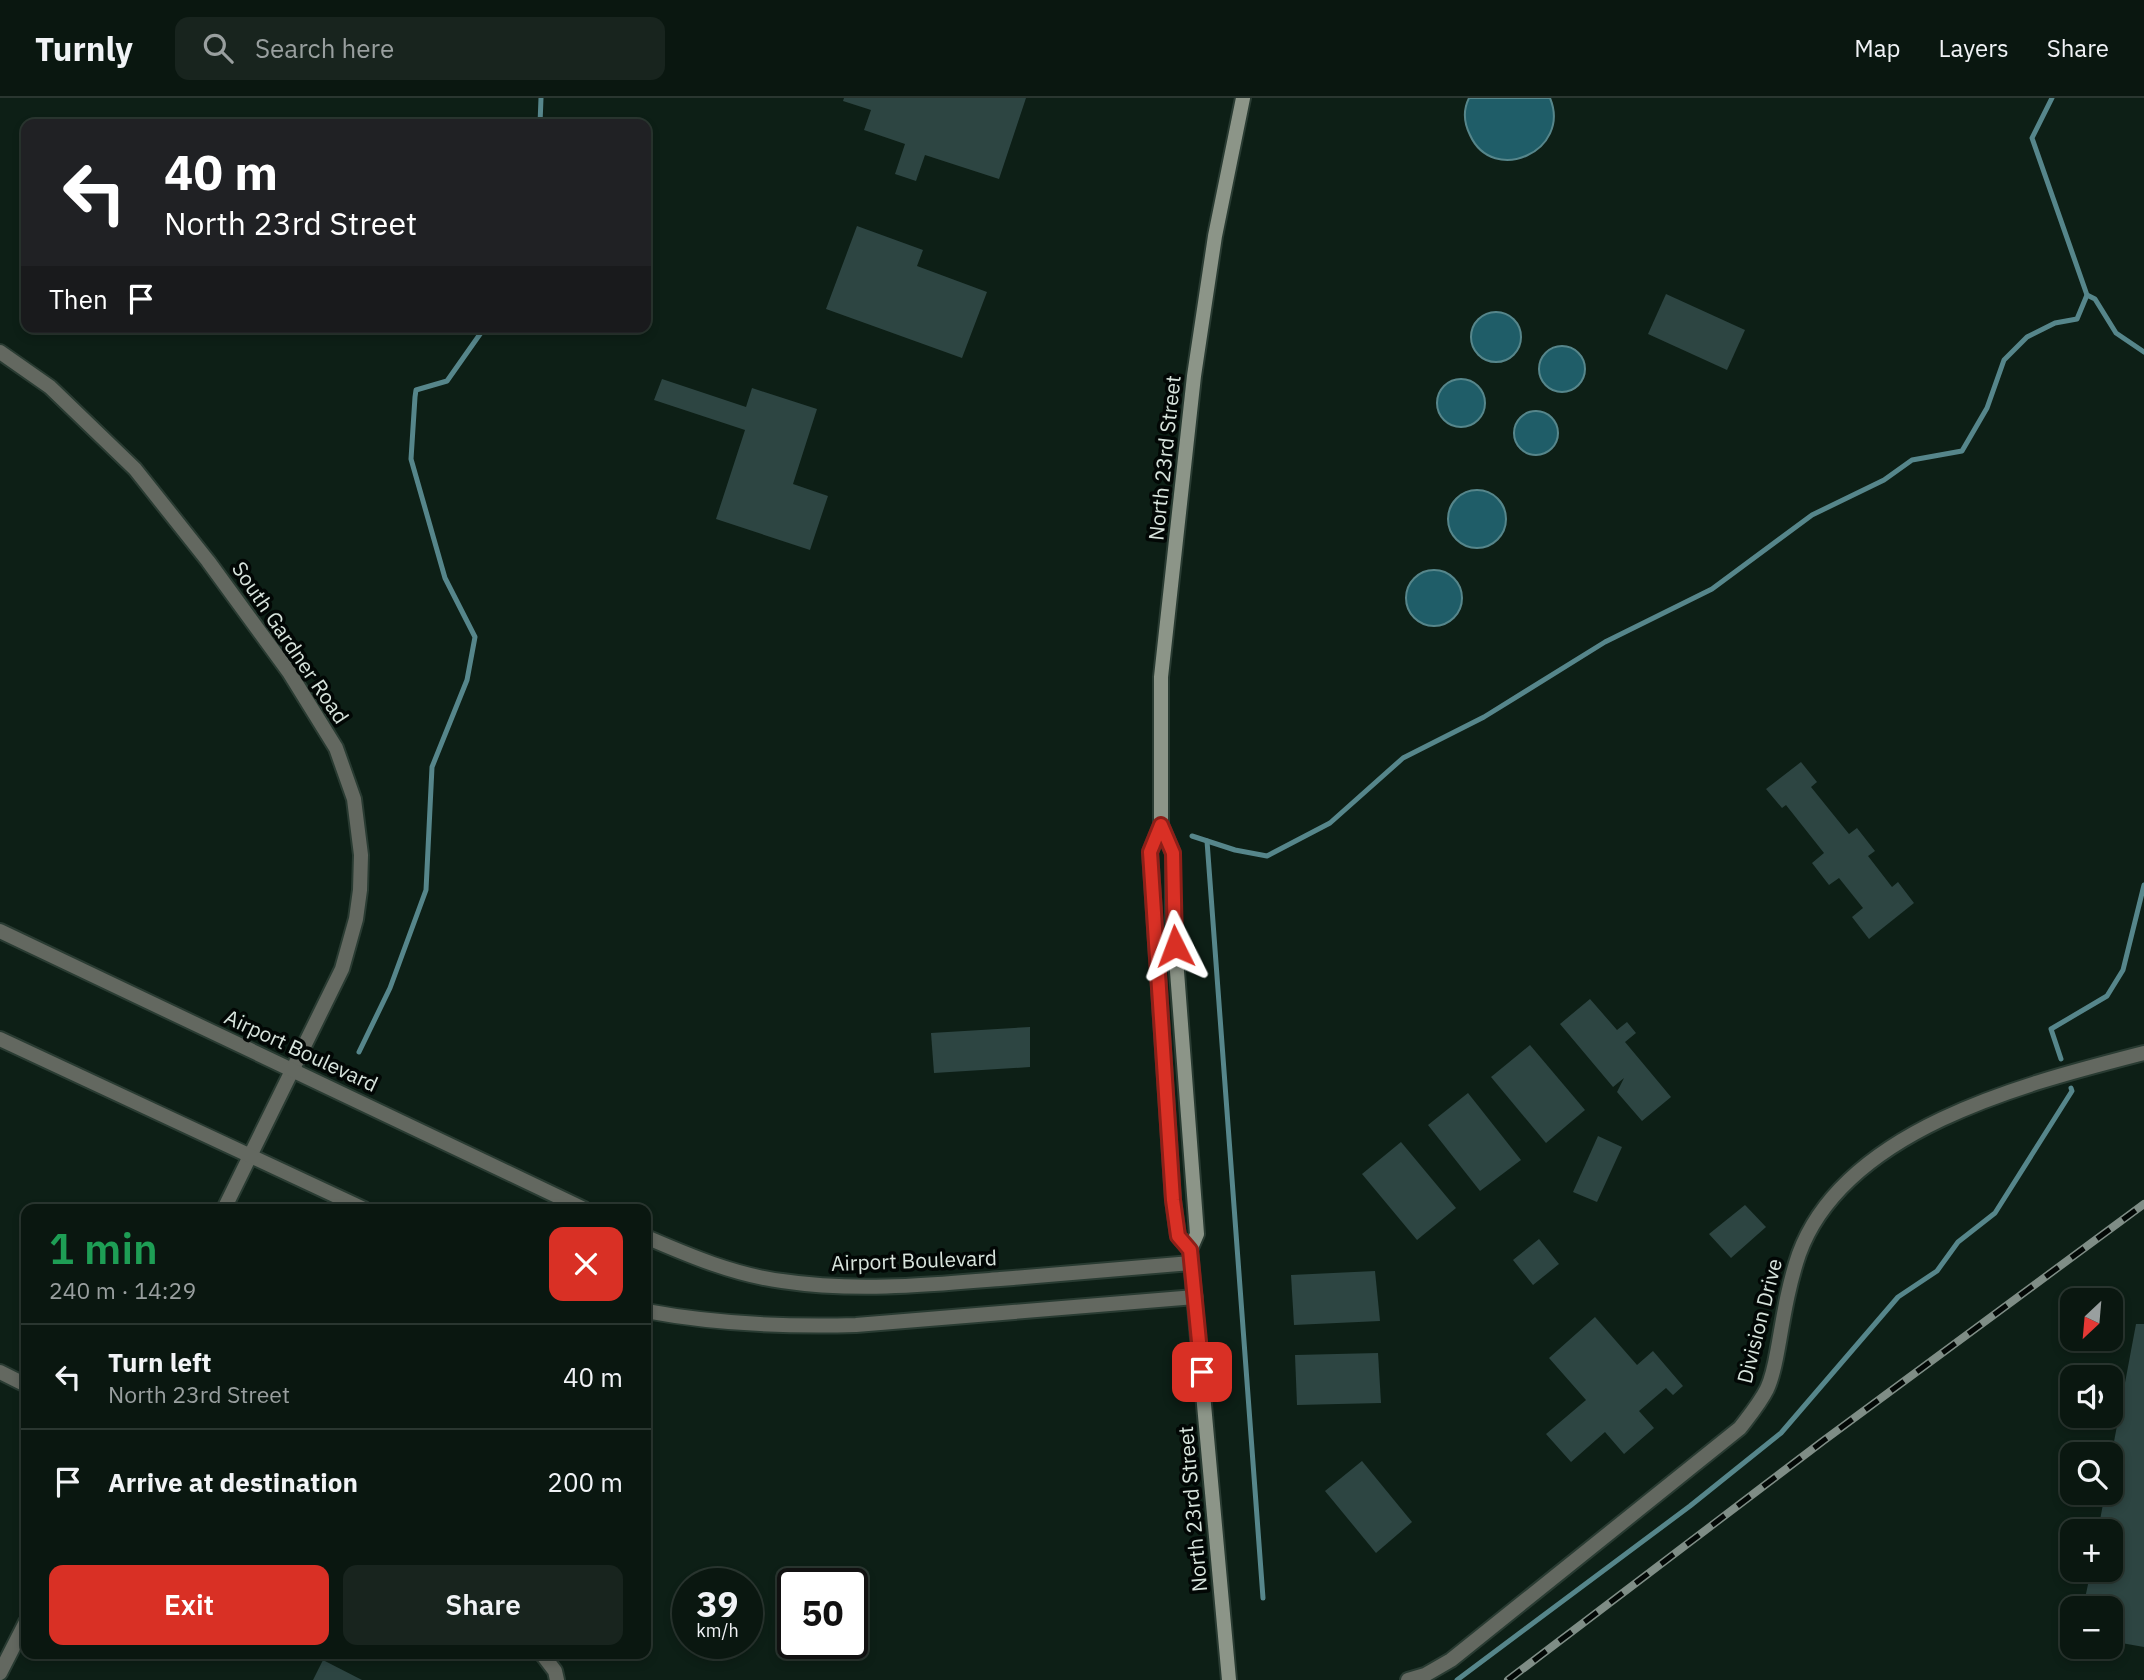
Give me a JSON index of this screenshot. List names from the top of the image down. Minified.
{"streets":{"main road":["North 23rd Street"],"street":["South Gardner Road","Airport Boulevard","Division Drive"]},"crossings":[["North 23rd Street","Airport Boulevard"],["South Gardner Road","Airport Boulevard"]],"north":"bottom left","page":{"header":"Turnly","search":"Search here","nav":["Map","Layers","Share"],"turn":["40 m","North 23rd Street"],"then":"Then","heading":["1 min","240 m · 14:29"],"map_buttons":["+","−"],"list":[{"name":"Turn left","note":"North 23rd Street","value":"40 m"},{"name":"Arrive at destination","value":"200 m"}],"buttons":["Exit","Share"],"speed":"39 km/h","limit":"50"}}
